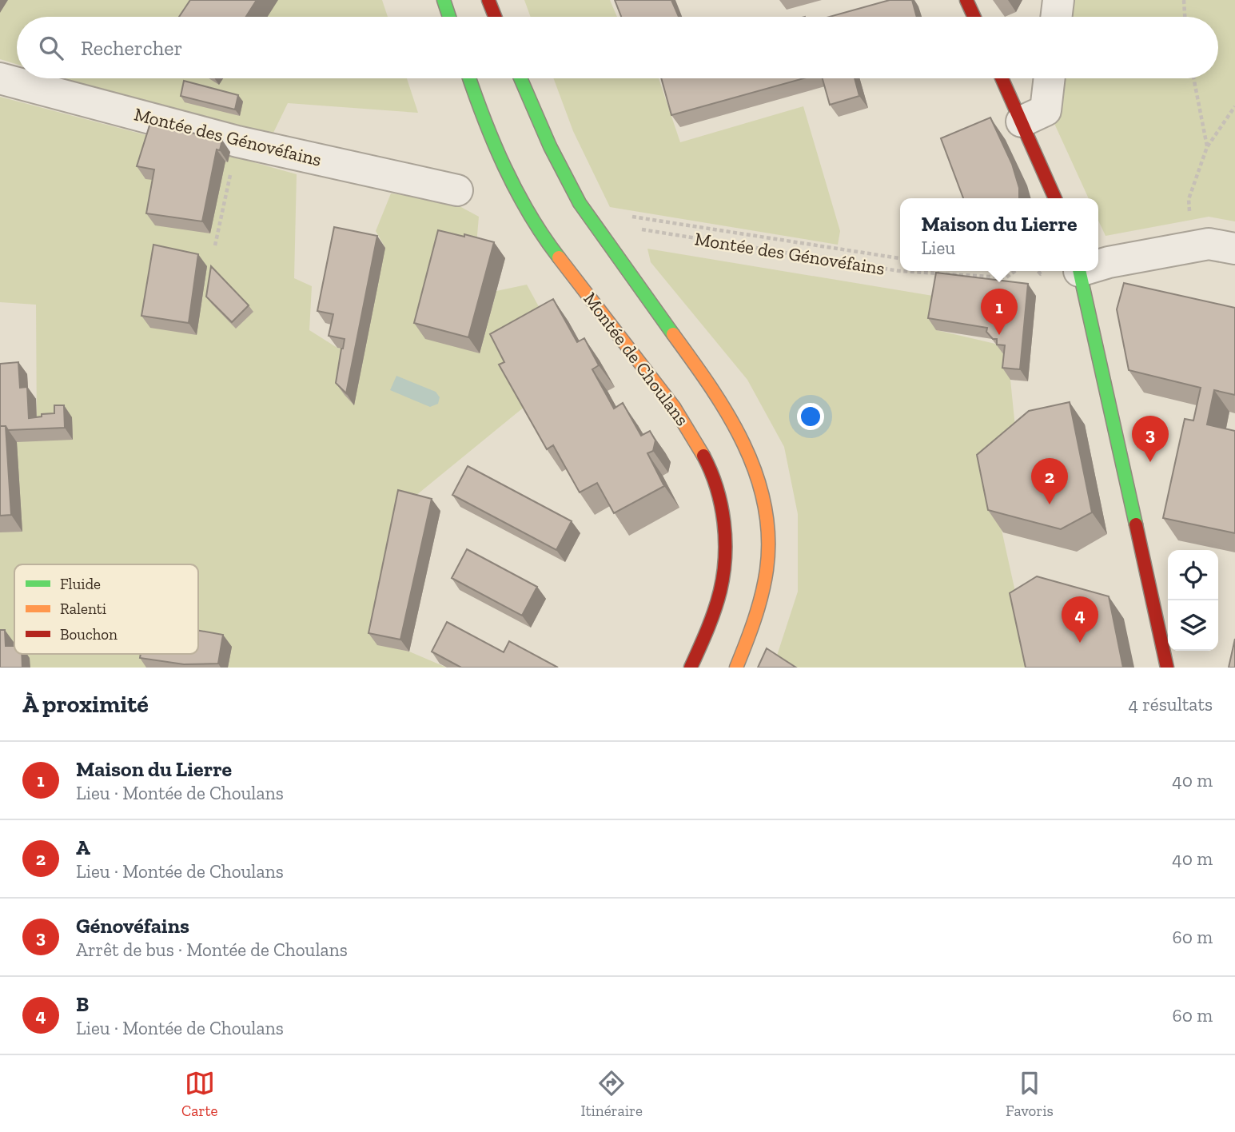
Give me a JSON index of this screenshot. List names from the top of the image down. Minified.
{"streets":{"main road":["Montée de Choulans"],"street":["Montée des Génovéfains"]},"legend":["Fluide","Ralenti","Bouchon"],"page":{"search":"Rechercher","popup":["Maison du Lierre","Lieu"],"pins":["1","3","2","4"],"heading":["À proximité","4 résultats"],"list":[{"mark":"1","name":"Maison du Lierre","note":"Lieu · Montée de Choulans","value":"40 m"},{"mark":"2","name":"A","note":"Lieu · Montée de Choulans","value":"40 m"},{"mark":"3","name":"Génovéfains","note":"Arrêt de bus · Montée de Choulans","value":"60 m"},{"mark":"4","name":"B","note":"Lieu · Montée de Choulans","value":"60 m"}],"nav":["Carte","Itinéraire","Favoris"]}}
